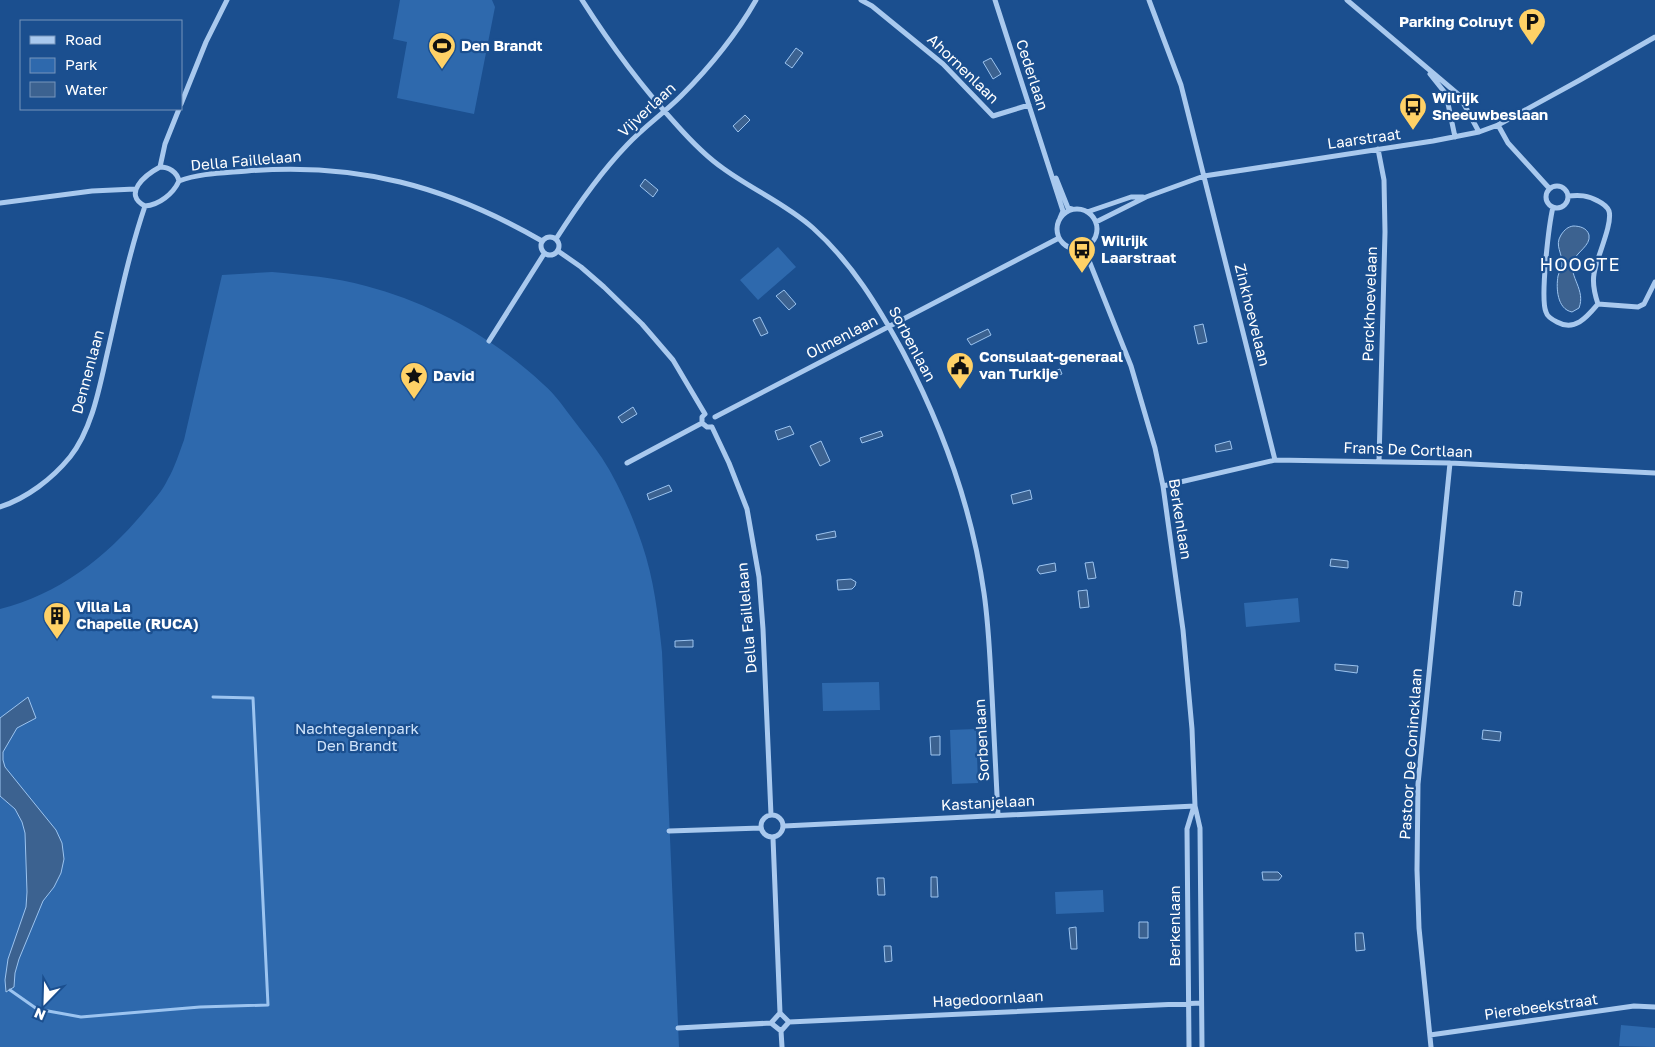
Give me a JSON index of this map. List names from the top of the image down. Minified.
{"streets":{"street":["Ahornenlaan","Cederlaan","Vijverlaan","Laarstraat","Della Faillelaan","Perckhoevelaan","Zinkhoevelaan","Olmenlaan","Sorbenlaan","Dennenlaan","Frans De Cortlaan","Berkenlaan","Pastoor De Conincklaan","Kastanjelaan","Hagedoornlaan","Pierebeekstraat"]},"crossings":[["Ahornenlaan","Cederlaan"],["Cederlaan","Laarstraat"],["Cederlaan","Olmenlaan"],["Cederlaan","Berkenlaan"],["Vijverlaan","Della Faillelaan"],["Vijverlaan","Sorbenlaan"],["Laarstraat","Perckhoevelaan"],["Laarstraat","Zinkhoevelaan"],["Laarstraat","Olmenlaan"],["Laarstraat","Berkenlaan"],["Della Faillelaan","Olmenlaan"],["Della Faillelaan","Dennenlaan"],["Della Faillelaan","Kastanjelaan"],["Perckhoevelaan","Frans De Cortlaan"],["Zinkhoevelaan","Frans De Cortlaan"],["Olmenlaan","Sorbenlaan"],["Olmenlaan","Berkenlaan"],["Sorbenlaan","Kastanjelaan"],["Frans De Cortlaan","Berkenlaan"],["Frans De Cortlaan","Pastoor De Conincklaan"],["Berkenlaan","Kastanjelaan"],["Berkenlaan","Hagedoornlaan"],["Pastoor De Conincklaan","Pierebeekstraat"]],"districts":["HOOGTE"],"parks":["Nachtegalenpark Den Brandt"],"places":{"parking":["Parking Colruyt"],"sports":["Den Brandt"],"bus stop":["Wilrijk Sneeuwbeslaan","Wilrijk Laarstraat"],"public building":["Consulaat-generaal van Turkije"],"place":["David"],"building":["Villa La Chapelle (RUCA)"]},"legend":["Road","Park","Water"],"north":"bottom left"}
